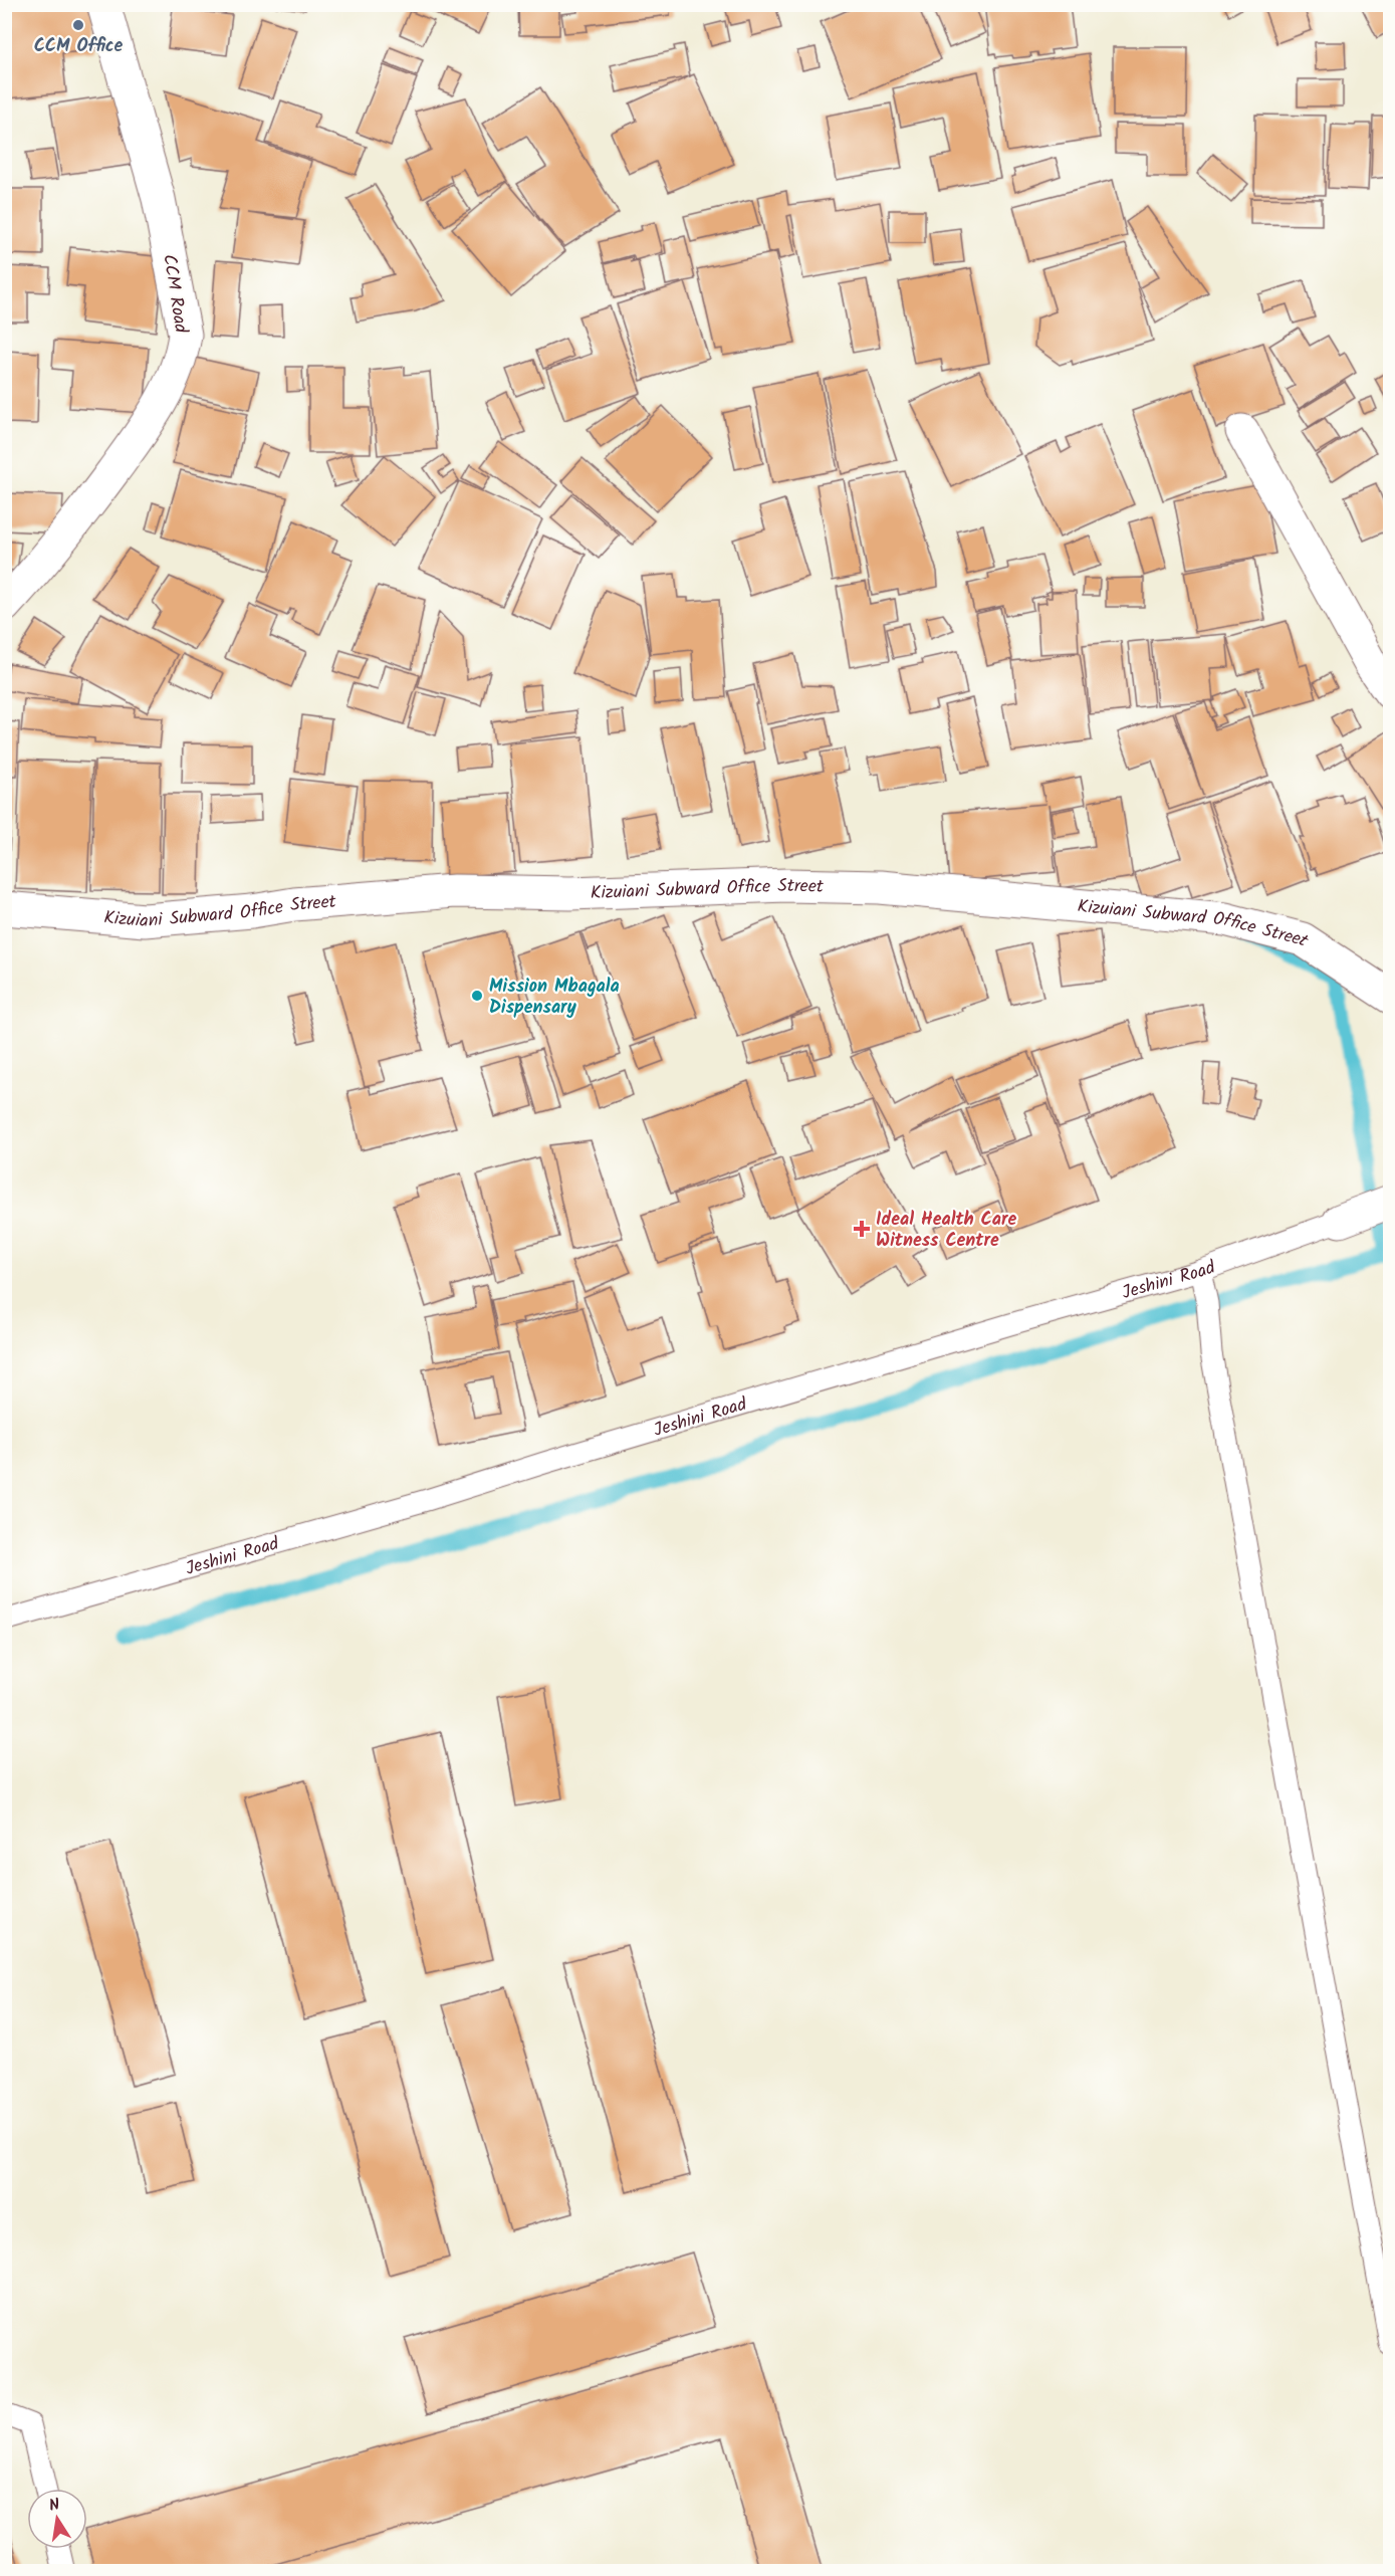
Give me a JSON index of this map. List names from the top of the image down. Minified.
{"streets":{"street":["CCM Road","Kizuiani Subward Office Street","Jeshini Road"]},"places":{"other":["CCM Office","Mission Mbagala Dispensary"],"health":["Ideal Health Care Witness Centre"]},"north":"top"}
